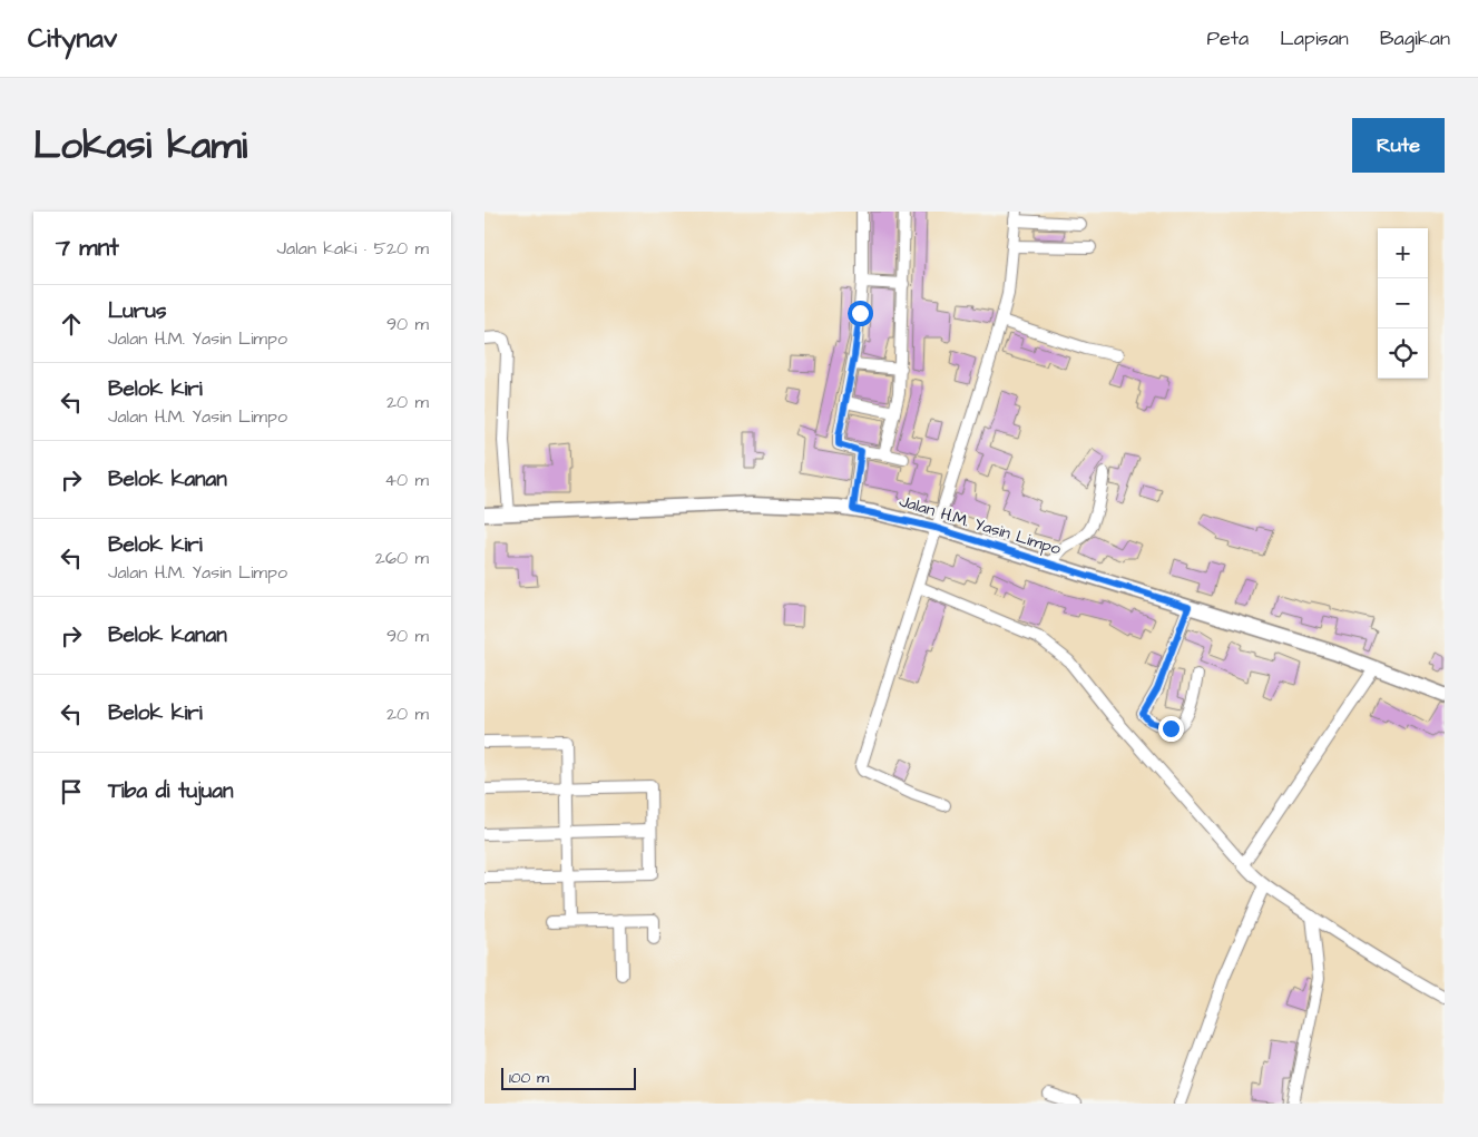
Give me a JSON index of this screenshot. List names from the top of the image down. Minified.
{"streets":{"main road":["Jalan H.M. Yasin Limpo"]},"scale_bar":"100 m","page":{"header":"Citynav","nav":["Peta","Lapisan","Bagikan"],"title":"Lokasi kami","buttons":"Rute","heading":["7 mnt","Jalan kaki · 520 m"],"map_buttons":["+","−"],"list":[["Lurus","Jalan H.M. Yasin Limpo","90 m"],["Belok kiri","Jalan H.M. Yasin Limpo","20 m"],["Belok kanan","40 m"],["Belok kiri","Jalan H.M. Yasin Limpo","260 m"],["Belok kanan","90 m"],["Belok kiri","20 m"],"Tiba di tujuan"],"scale":"100 m"}}
